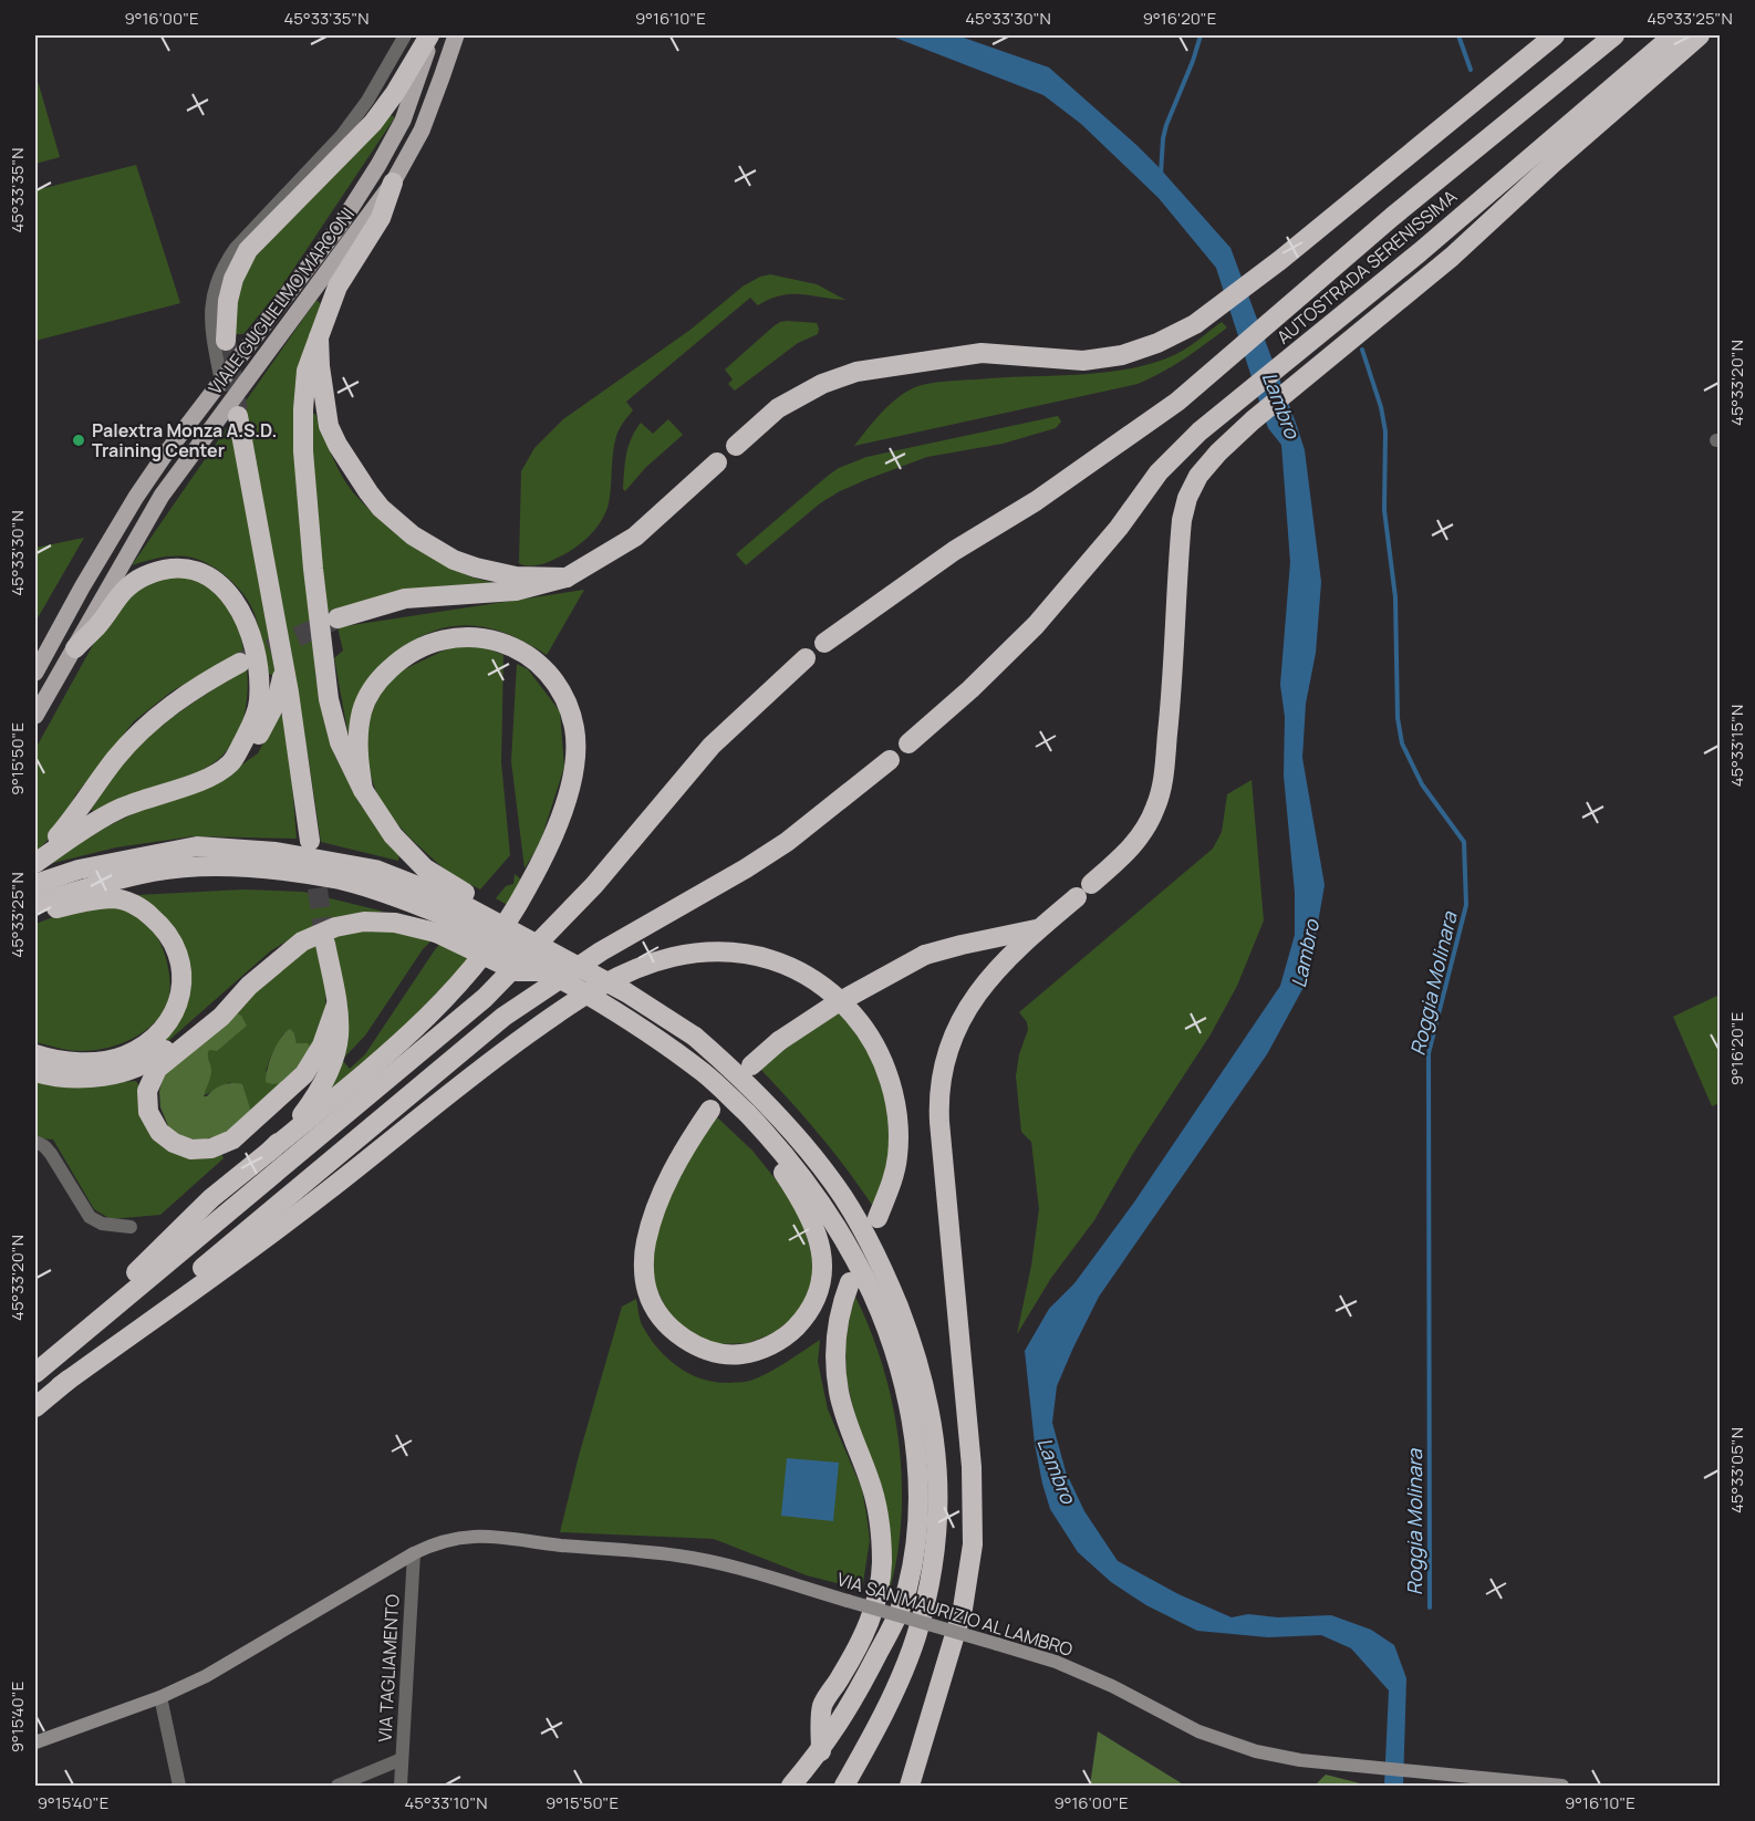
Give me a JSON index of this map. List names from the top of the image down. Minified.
{"streets":{"highway":["AUTOSTRADA SERENISSIMA"],"main road":["VIALE GUGLIELMO MARCONI","VIA SAN MAURIZIO AL LAMBRO"],"street":["VIA TAGLIAMENTO"]},"crossings":[["VIA SAN MAURIZIO AL LAMBRO","VIA TAGLIAMENTO"]],"water":["Lambro","Roggia Molinara"],"places":["Palextra Monza A.S.D. Training Center"],"coordinates":["9°16'00\"E","45°33'35\"N","9°16'10\"E","45°33'30\"N","9°16'20\"E","45°33'25\"N","45°33'20\"N","45°33'15\"N","9°15'50\"E","45°33'05\"N","9°15'40\"E","45°33'10\"N"]}
